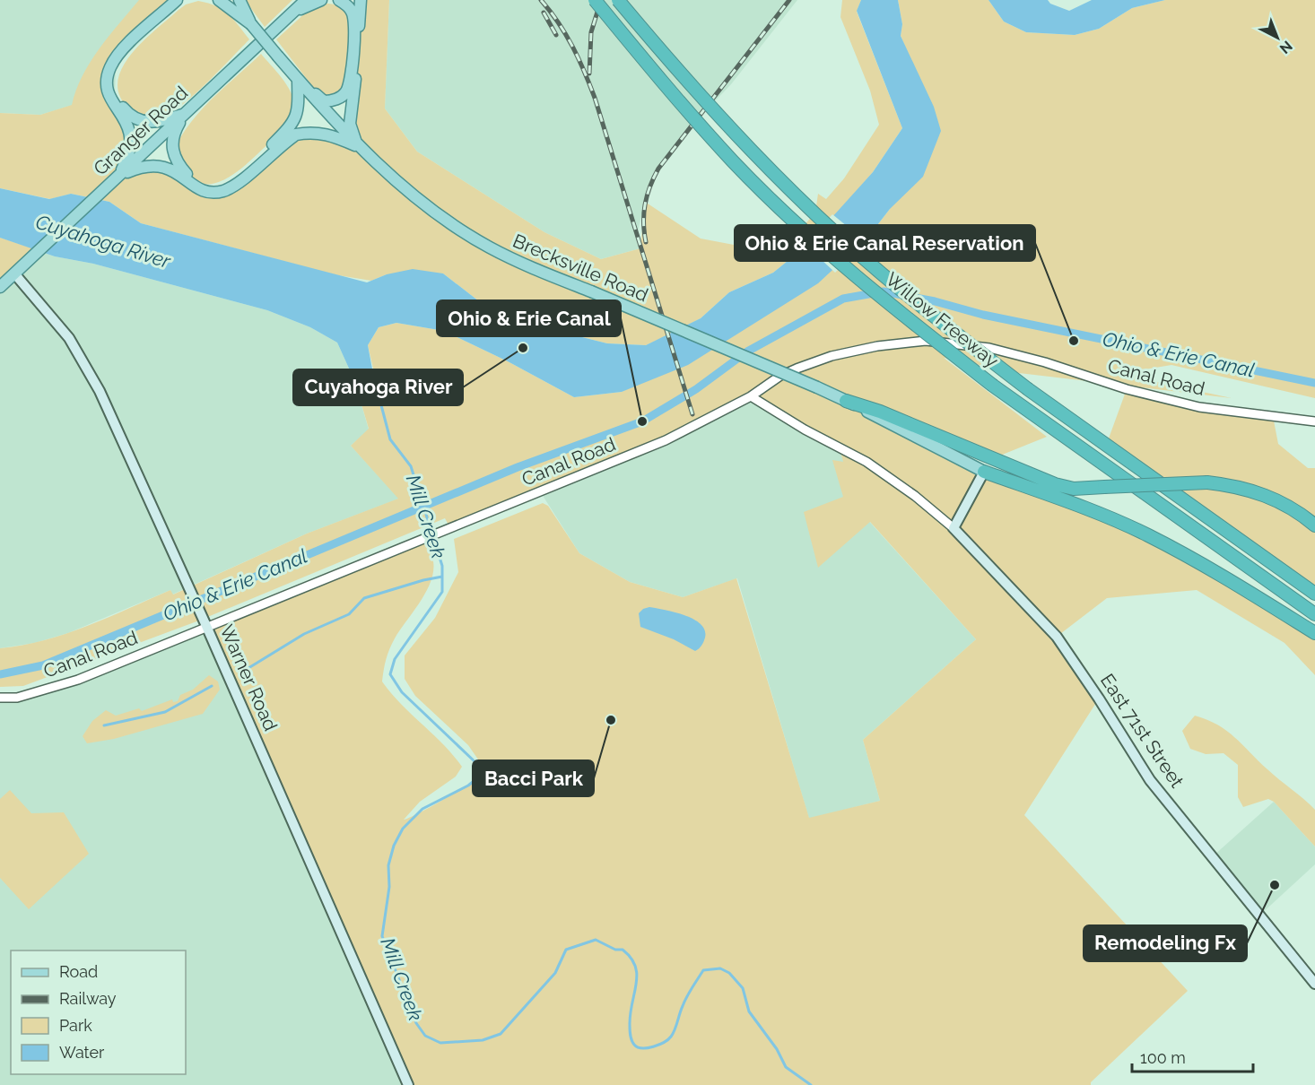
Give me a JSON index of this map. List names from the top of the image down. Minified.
{"streets":{"highway":["Willow Freeway"],"main road":["Granger Road","Brecksville Road","Warner Road","East 71st Street"],"street":["Canal Road"]},"crossings":[["Granger Road","Warner Road"],["Canal Road","Warner Road"],["Canal Road","East 71st Street"]],"water":["Cuyahoga River","Ohio & Erie Canal","Mill Creek"],"places":["Ohio & Erie Canal Reservation","Cuyahoga River","Ohio & Erie Canal","Bacci Park","Remodeling Fx"],"legend":["Road","Railway","Park","Water"],"scale_bar":"100 m","north":"bottom right"}
